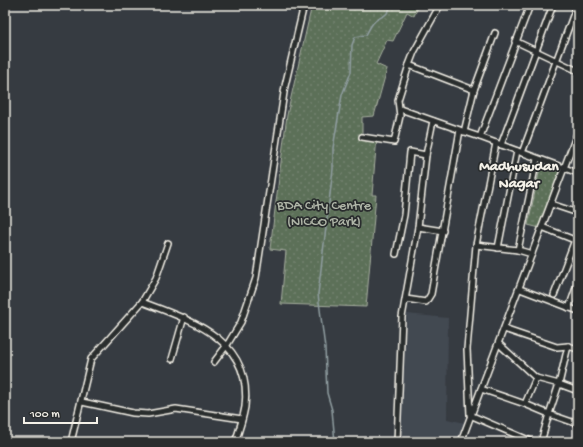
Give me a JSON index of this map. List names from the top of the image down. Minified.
{"districts":["Madhusudan Nagar"],"parks":["BDA City Centre (NICCO Park)"],"scale_bar":"100 m"}
